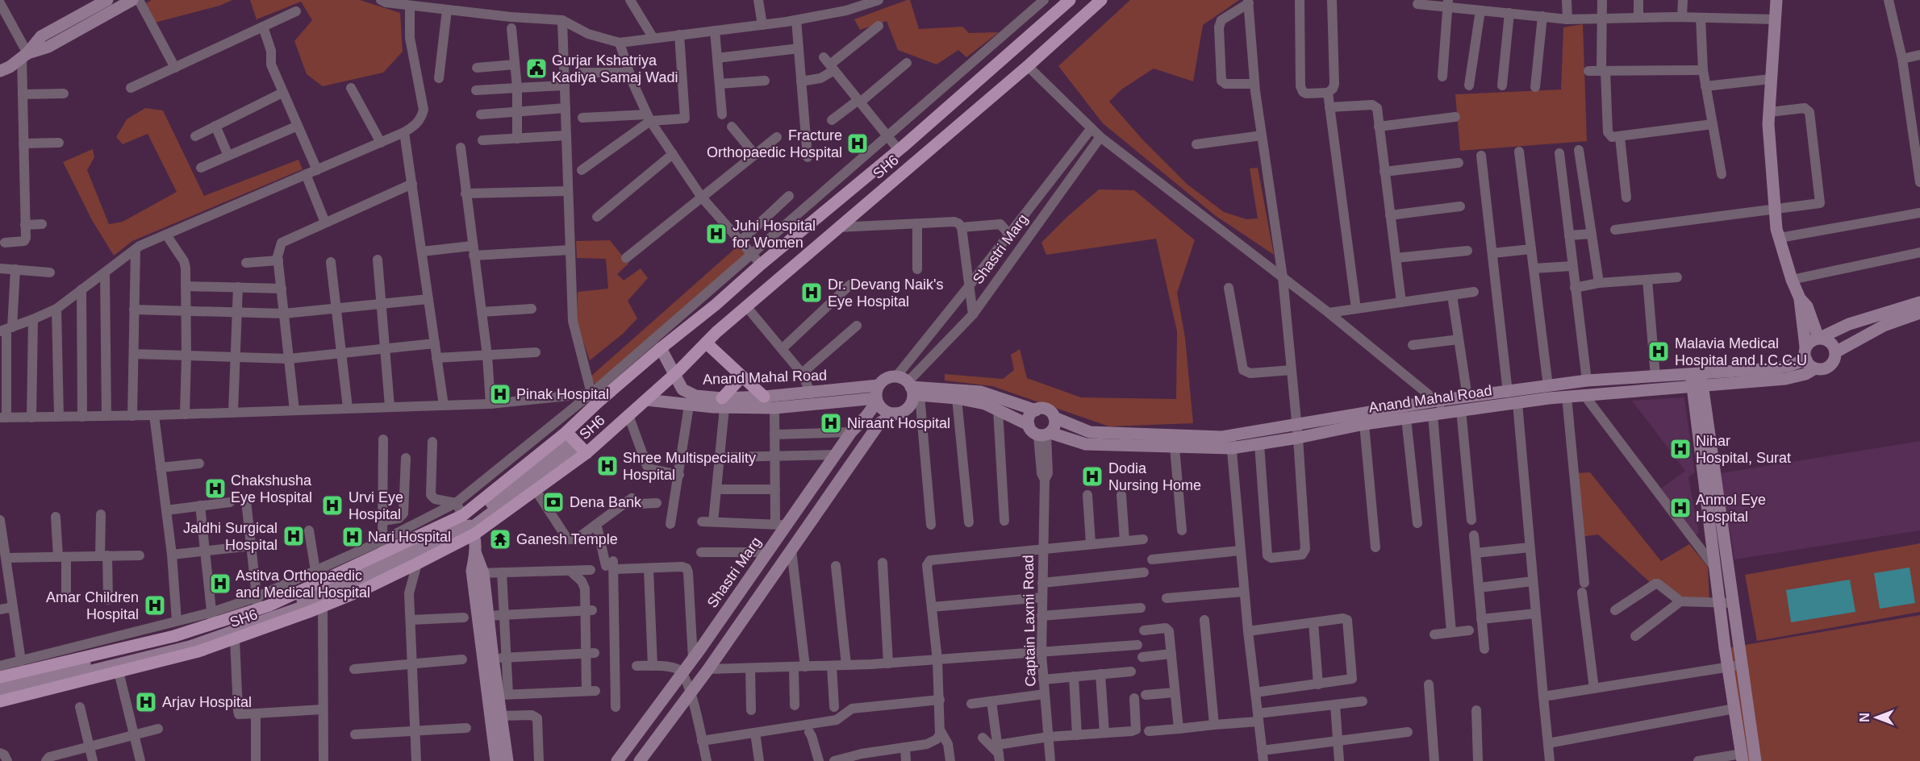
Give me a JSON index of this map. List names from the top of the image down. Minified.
{"streets":{"main road":["SH6","Shastri Marg","Anand Mahal Road"],"street":["Captain Laxmi Road"]},"crossings":[["SH6","Anand Mahal Road"],["Shastri Marg","Anand Mahal Road"],["Anand Mahal Road","Captain Laxmi Road"]],"places":{"public building":["Gurjar Kshatriya Kadiya Samaj Wadi"],"hospital":["Fracture Orthopaedic Hospital","Juhi Hospital for Women","Dr. Devang Naik's Eye Hospital","Malavia Medical Hospital and I.C.C.U","Pinak Hospital","Niraant Hospital","Nihar Hospital, Surat","Shree Multispeciality Hospital","Dodia Nursing Home","Chakshusha Eye Hospital","Urvi Eye Hospital","Anmol Eye Hospital","Jaldhi Surgical Hospital","Nari Hospital","Astitva Orthopaedic and Medical Hospital","Amar Children Hospital","Arjav Hospital"],"bank":["Dena Bank"],"temple":["Ganesh Temple"]},"north":"left"}
